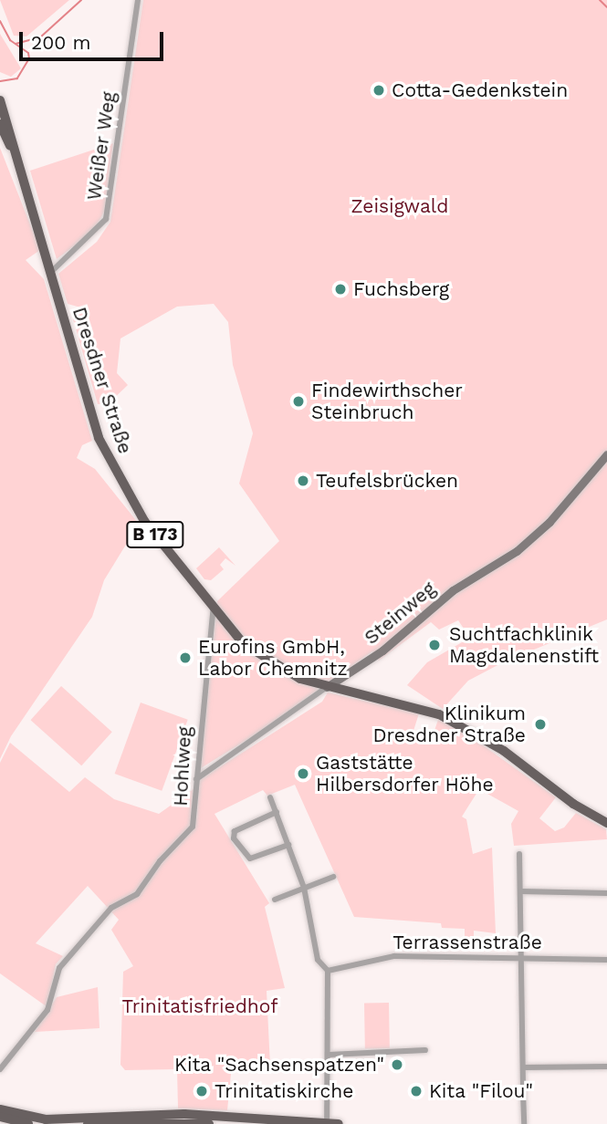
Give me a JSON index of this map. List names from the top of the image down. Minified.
{"streets":{"main road":["Dresdner Straße","B 173"],"street":["Weißer Weg","Steinweg","Hohlweg","Terrassenstraße"]},"crossings":[["Weißer Weg","Dresdner Straße"],["Dresdner Straße","B 173"],["Dresdner Straße","Steinweg"],["Dresdner Straße","Hohlweg"],["Steinweg","Hohlweg"]],"parks":["Zeisigwald","Trinitatisfriedhof"],"places":["Cotta-Gedenkstein","Fuchsberg","Findewirthscher Steinbruch","Teufelsbrücken","Suchtfachklinik Magdalenenstift","Eurofins GmbH, Labor Chemnitz","Klinikum Dresdner Straße","Gaststätte Hilbersdorfer Höhe","Kita \"Sachsenspatzen\"","Trinitatiskirche","Kita \"Filou\""],"scale_bar":"200 m"}
